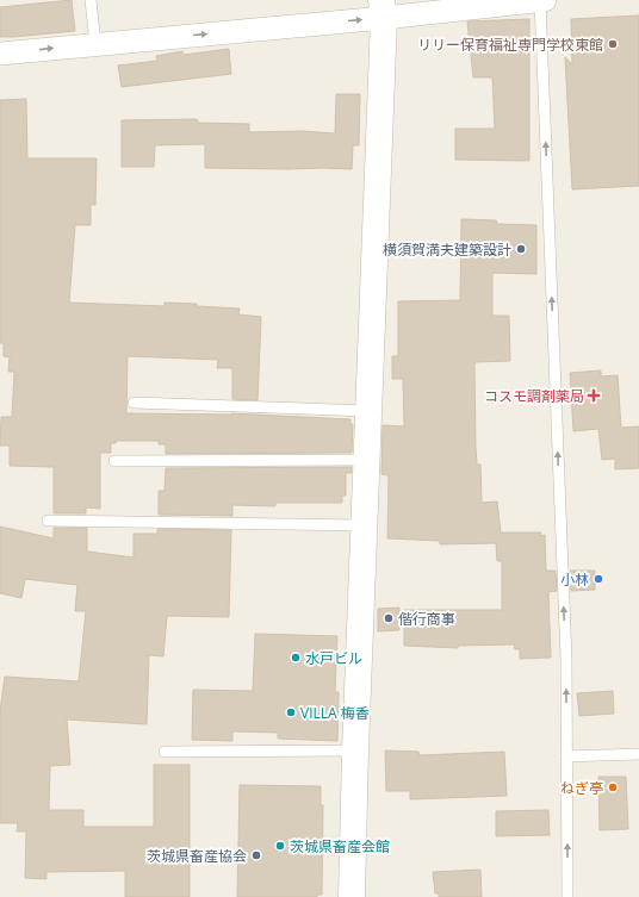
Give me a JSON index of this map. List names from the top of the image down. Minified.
{"places":{"other":["リリー保育福祉専門学校東館","横須賀満夫建築設計","小林","偕行商事","水戸ビル","VILLA 梅香","ねぎ亭","茨城県畜産会館","茨城県畜産協会"],"health":["コスモ調剤薬局"]}}
